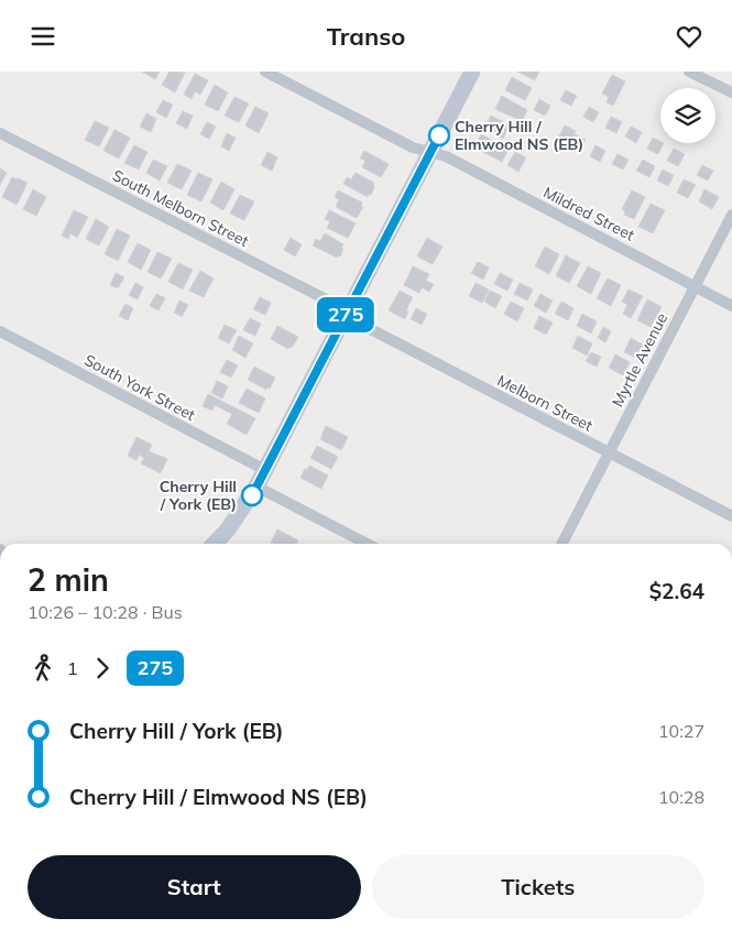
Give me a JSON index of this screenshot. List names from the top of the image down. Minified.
{"streets":{"street":["South Melborn Street","Mildred Street","Myrtle Avenue","South York Street","Melborn Street"]},"crossings":[["South Melborn Street","Melborn Street"],["Mildred Street","Myrtle Avenue"],["Myrtle Avenue","Melborn Street"]],"places":["Cherry Hill / Elmwood NS (EB)","Cherry Hill / York (EB)"],"lines":["bus line 275"],"page":{"header":"Transo","on_map":"275","heading":["2 min","10:26 – 10:28 · Bus","$2.64"],"legs":["1","275"],"list":[{"name":"Cherry Hill / York (EB)","value":"10:27"},{"name":"Cherry Hill / Elmwood NS (EB)","value":"10:28"}],"buttons":["Start","Tickets"]}}
